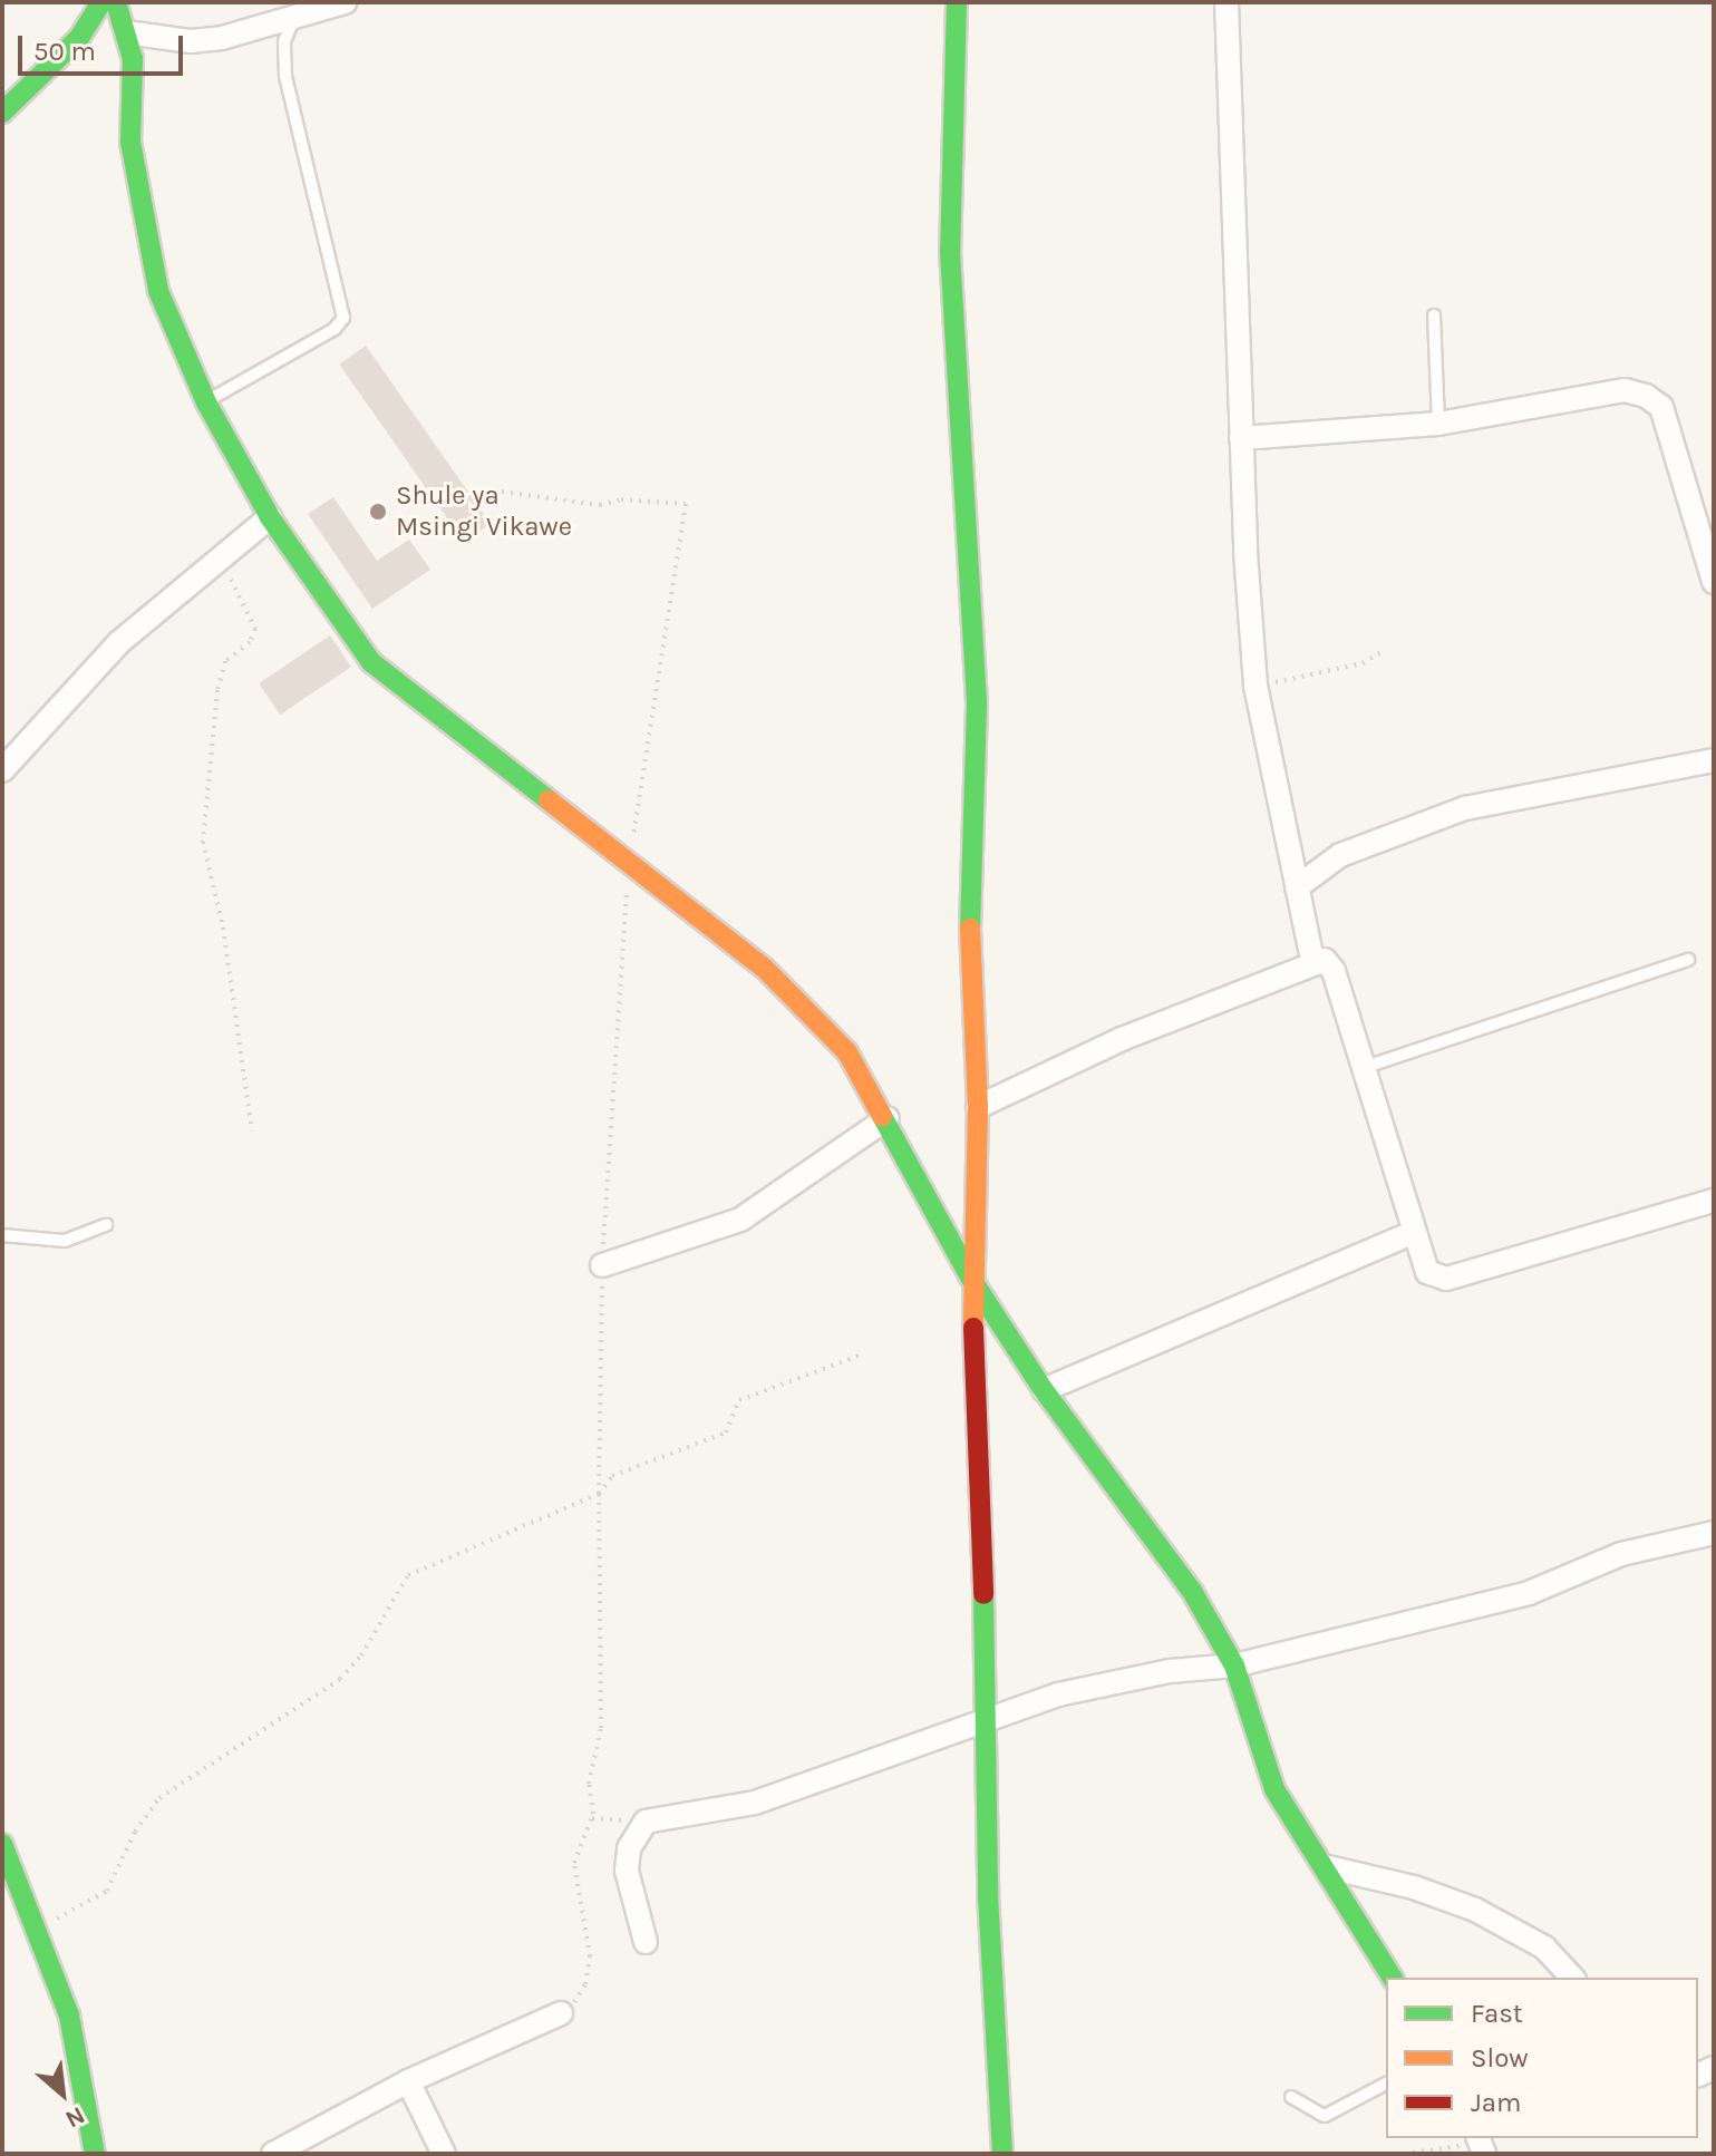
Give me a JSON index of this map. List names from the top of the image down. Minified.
{"places":["Shule ya Msingi Vikawe"],"legend":["Fast","Slow","Jam"],"scale_bar":"50 m","north":"bottom right"}
